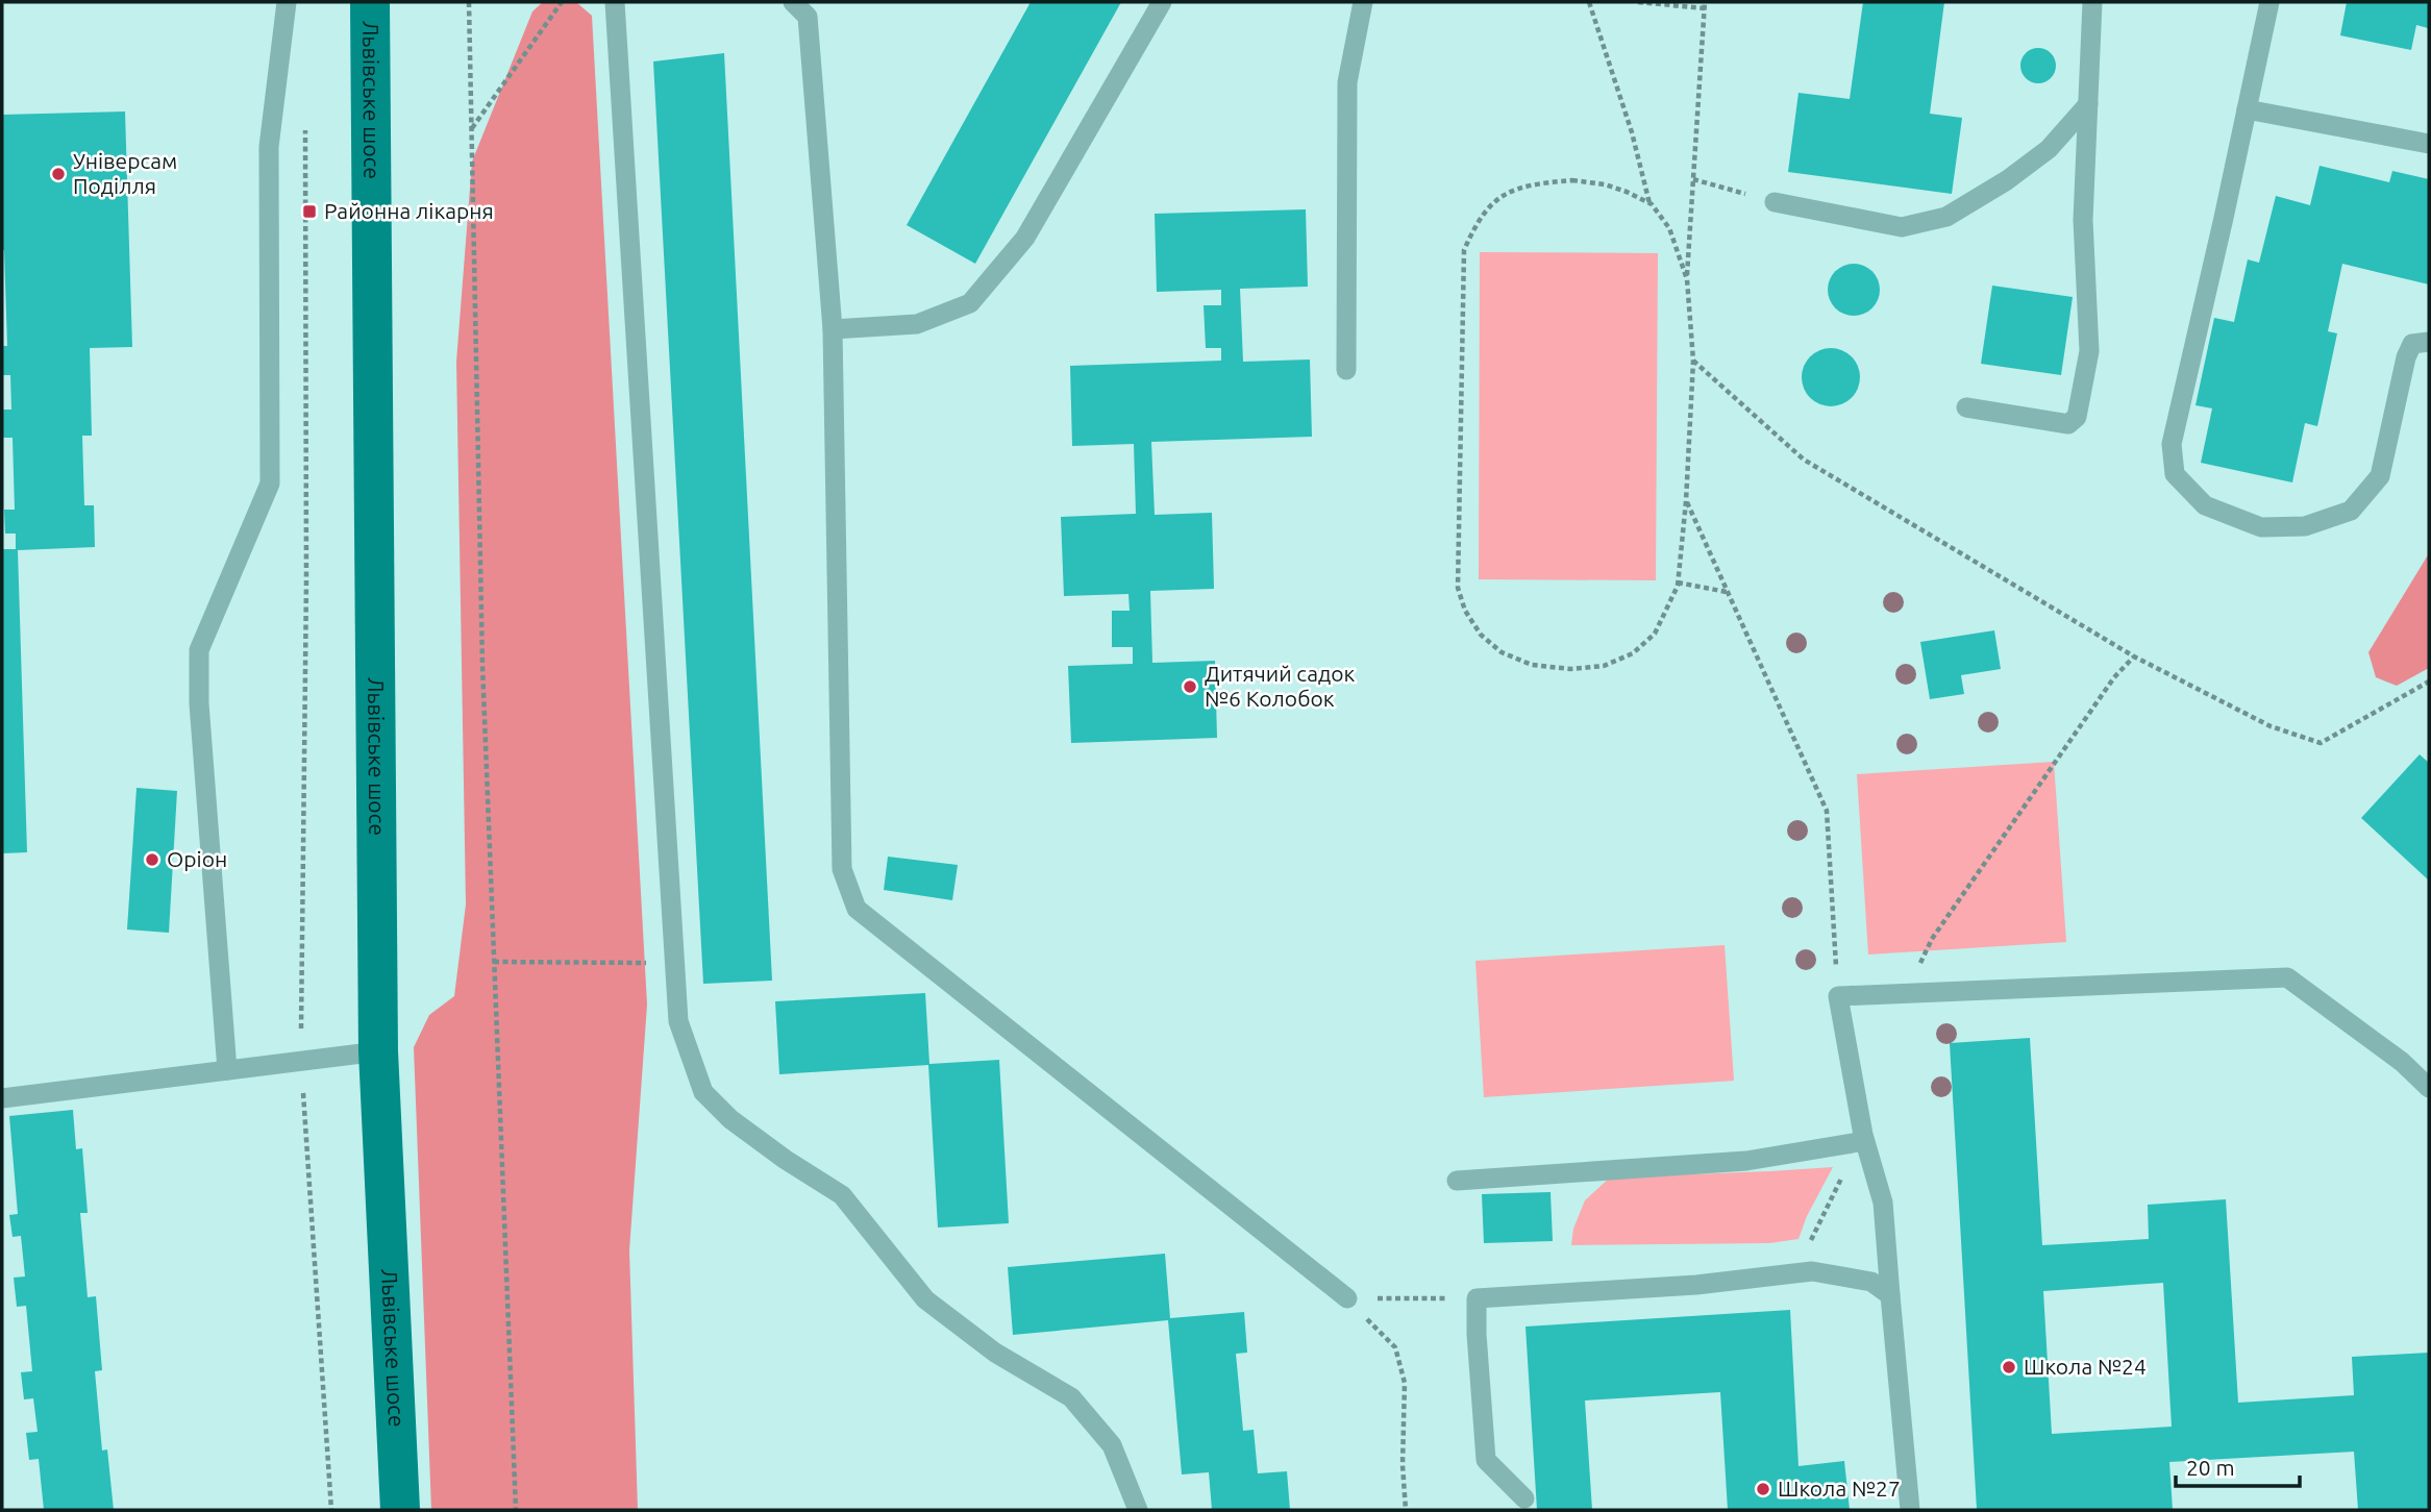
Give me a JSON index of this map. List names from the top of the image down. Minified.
{"streets":{"main road":["Львівське шосе"]},"places":{"other":["Універсам Поділля","Дитячий садок №6 Колобок","Оріон","Школа №24","Школа №27"],"transit":["Районна лікарня"]},"scale_bar":"20 m"}
